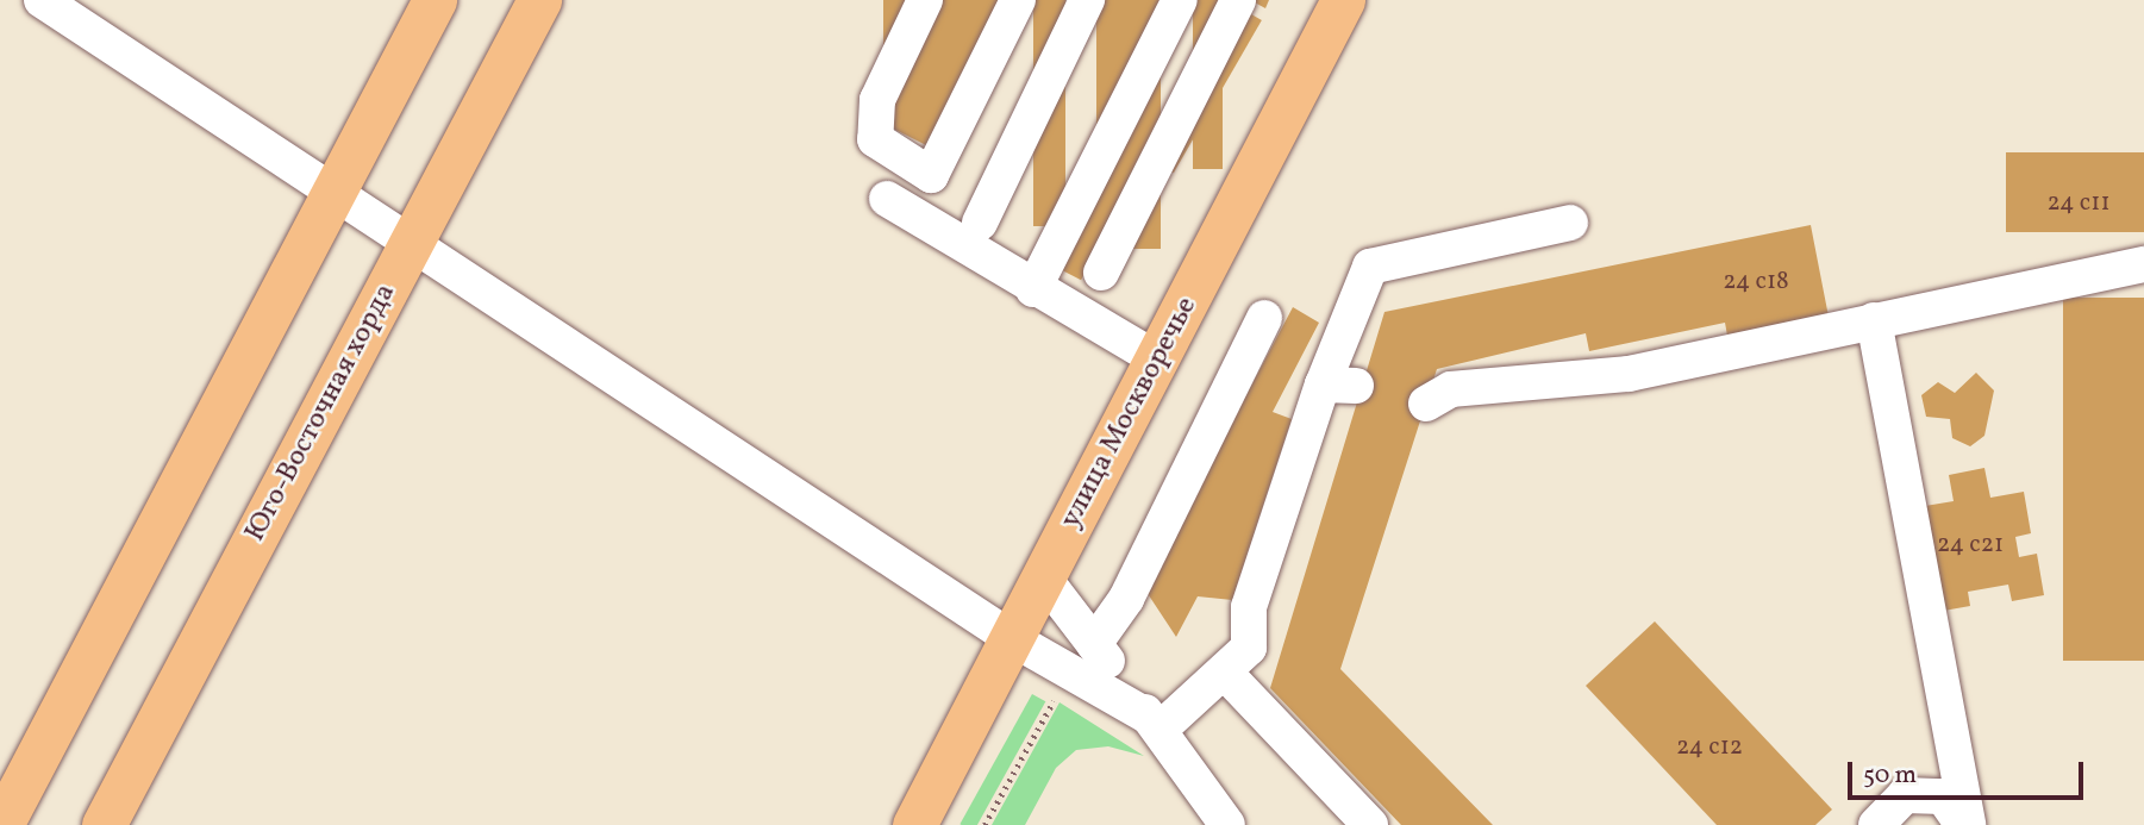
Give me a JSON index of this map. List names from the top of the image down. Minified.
{"streets":{"main road":["Юго-Восточная хорда","улица Москворечье"]},"house_numbers":["24 с11","24 с18","24 с21","24 с12"],"scale_bar":"50 m"}
